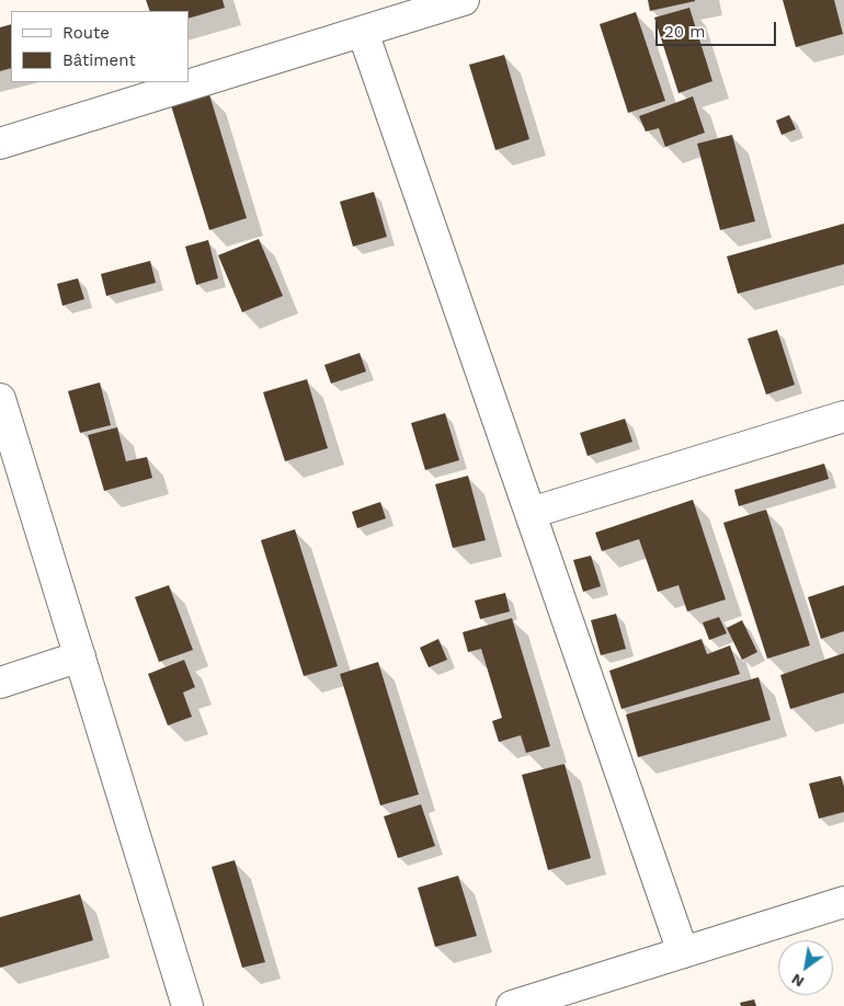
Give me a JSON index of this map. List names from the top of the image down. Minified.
{"legend":["Route","Bâtiment"],"scale_bar":"20 m","north":"bottom left"}
